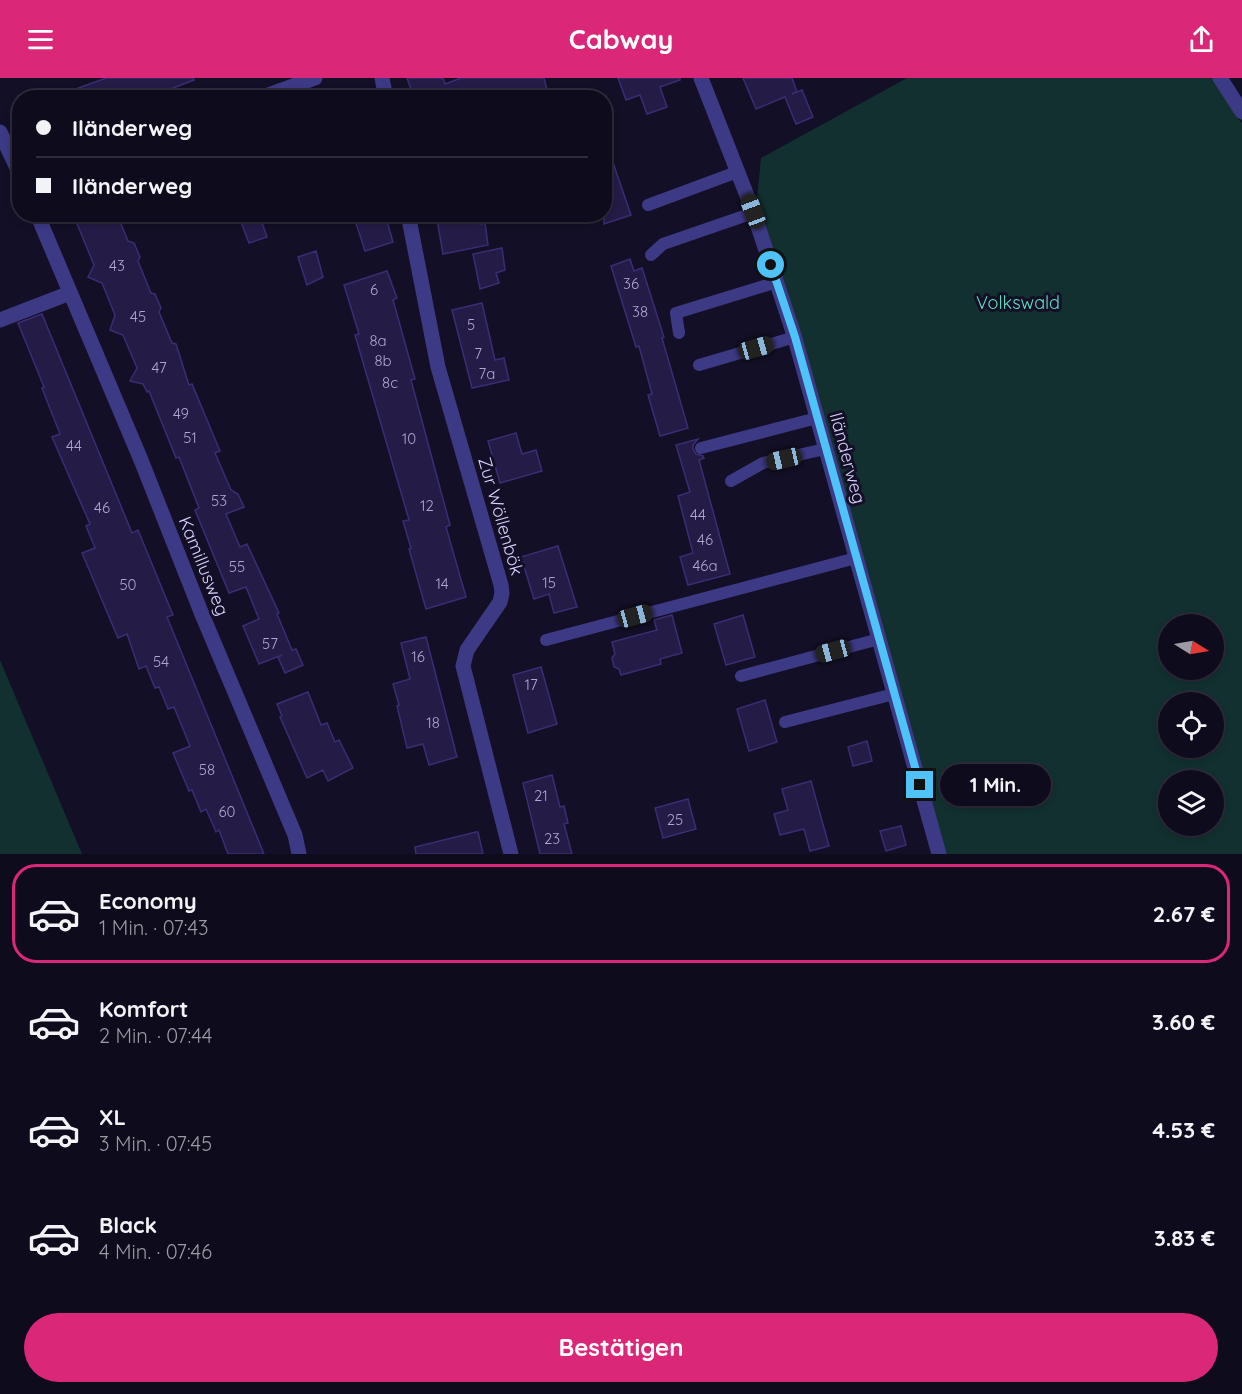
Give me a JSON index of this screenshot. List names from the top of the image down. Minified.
{"streets":{"street":["Iländerweg","Zur Wöllenbök","Kamillusweg"]},"parks":["Volkswald"],"house_numbers":["43","36","6","38","45","5","8a","7","8b","47","7a","8c","49","51","10","44","53","12","46","44","46","46a","55","15","14","50","57","16","54","17","18","58","21","60","25","23"],"north":"right","page":{"header":"Cabway","banner":["Iländerweg","Iländerweg"],"bubble":"1 Min.","list":[{"name":"Economy","note":"1 Min. · 07:43","value":"2.67 €"},{"name":"Komfort","note":"2 Min. · 07:44","value":"3.60 €"},{"name":"XL","note":"3 Min. · 07:45","value":"4.53 €"},{"name":"Black","note":"4 Min. · 07:46","value":"3.83 €"}],"buttons":"Bestätigen"}}
